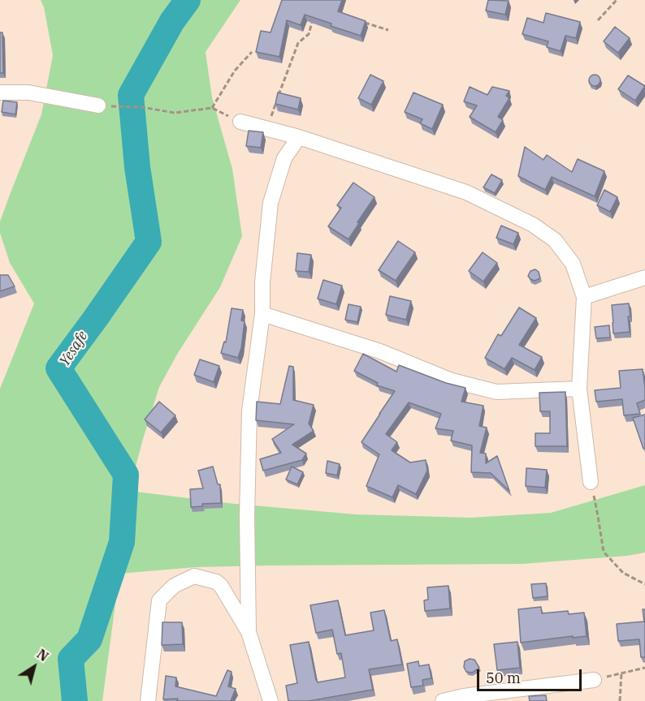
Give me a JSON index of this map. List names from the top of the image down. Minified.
{"water":["Yesafe"],"scale_bar":"50 m","north":"top right"}
